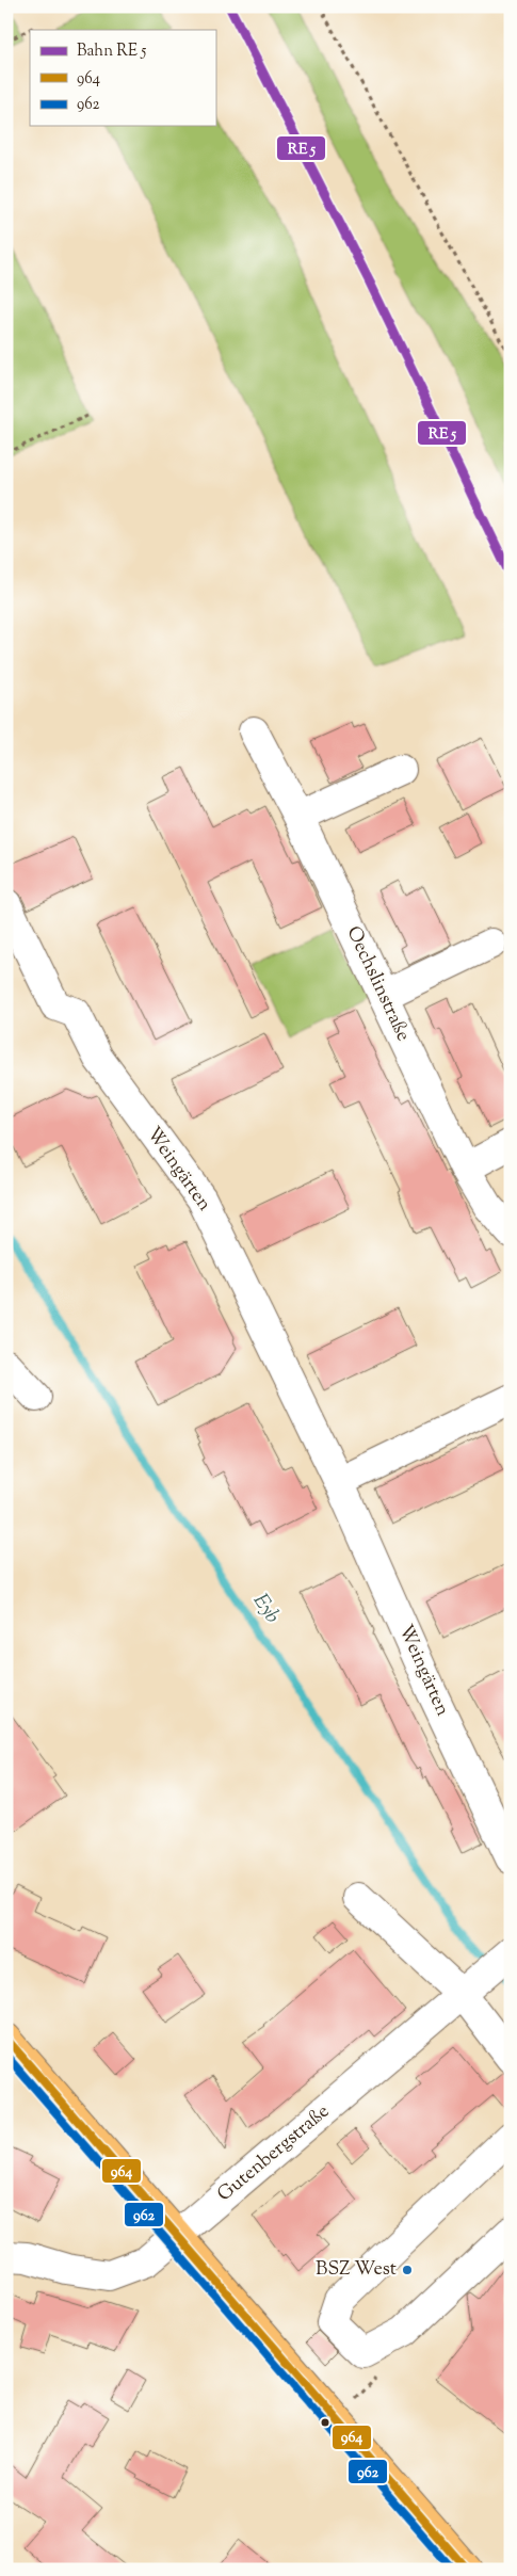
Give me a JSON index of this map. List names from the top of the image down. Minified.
{"streets":{"street":["Oechslinstraße","Weingärten","Gutenbergstraße"]},"water":["Eyb"],"places":["BSZ West"],"lines":["transit line 964","transit line 962"],"legend":["Bahn RE 5","964","962"]}
